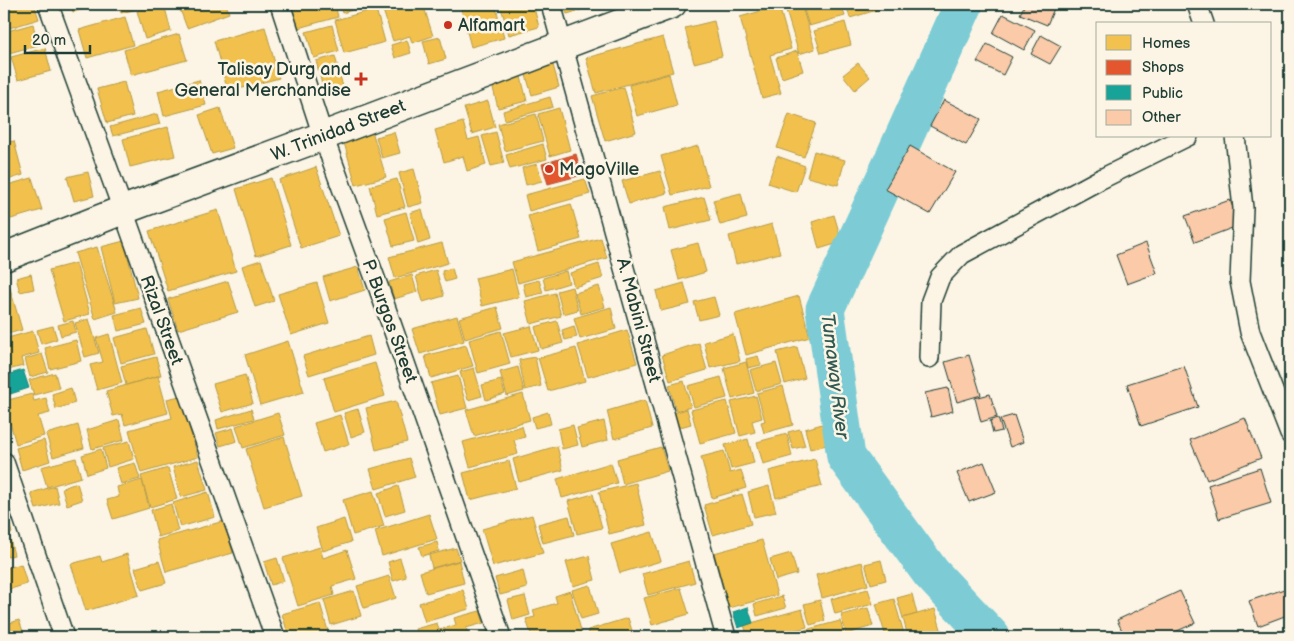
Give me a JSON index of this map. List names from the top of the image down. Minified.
{"streets":{"main road":["W. Trinidad Street"],"street":["Rizal Street","A. Mabini Street","P. Burgos Street"]},"crossings":[["W. Trinidad Street","Rizal Street"],["W. Trinidad Street","A. Mabini Street"],["W. Trinidad Street","P. Burgos Street"]],"water":["Tumaway River"],"places":{"other":["Alfamart","MagoVille"],"health":["Talisay Durg and General Merchandise"]},"legend":["Homes","Shops","Public","Other"],"scale_bar":"20 m"}
